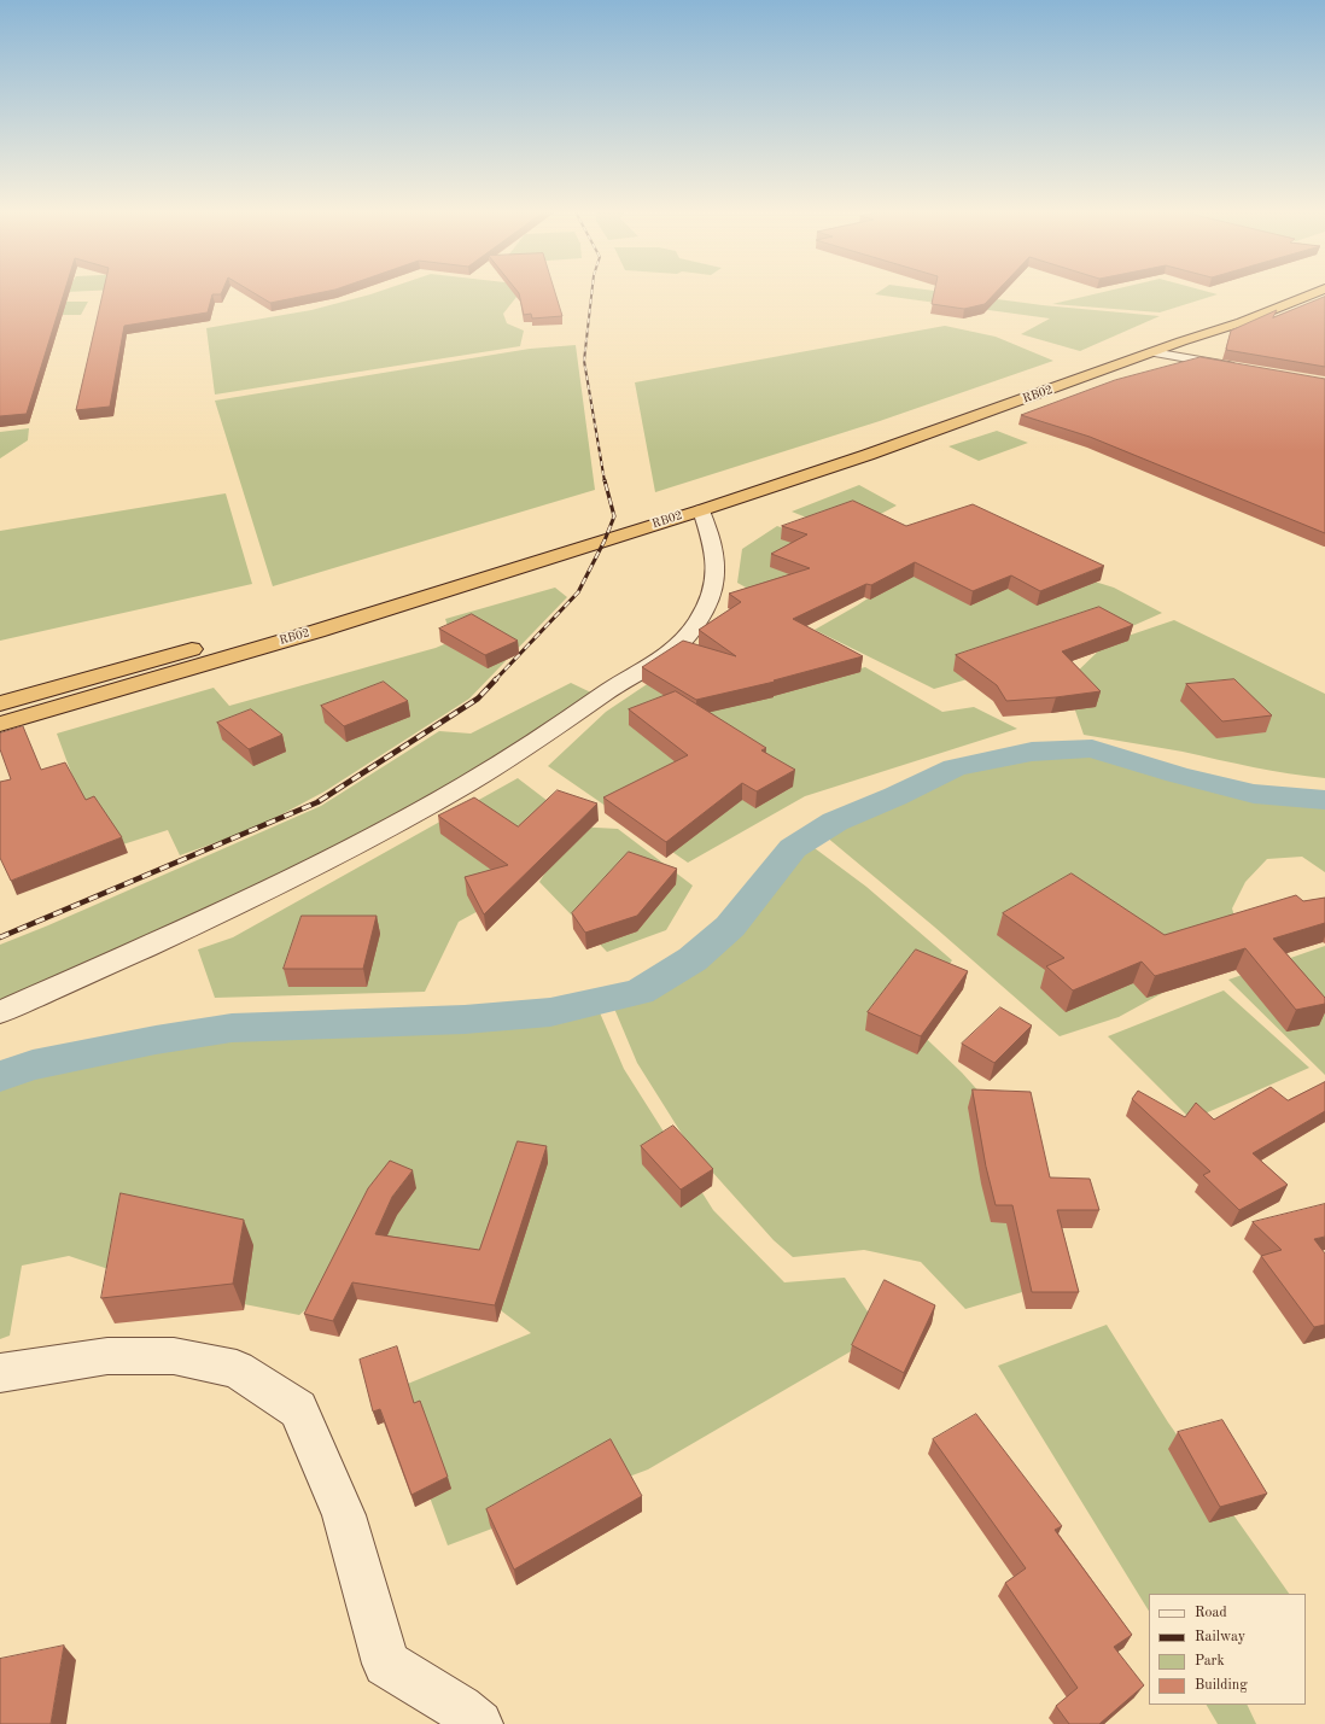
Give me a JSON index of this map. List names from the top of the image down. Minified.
{"streets":{"highway":["RB02"]},"legend":["Road","Railway","Park","Building"]}
